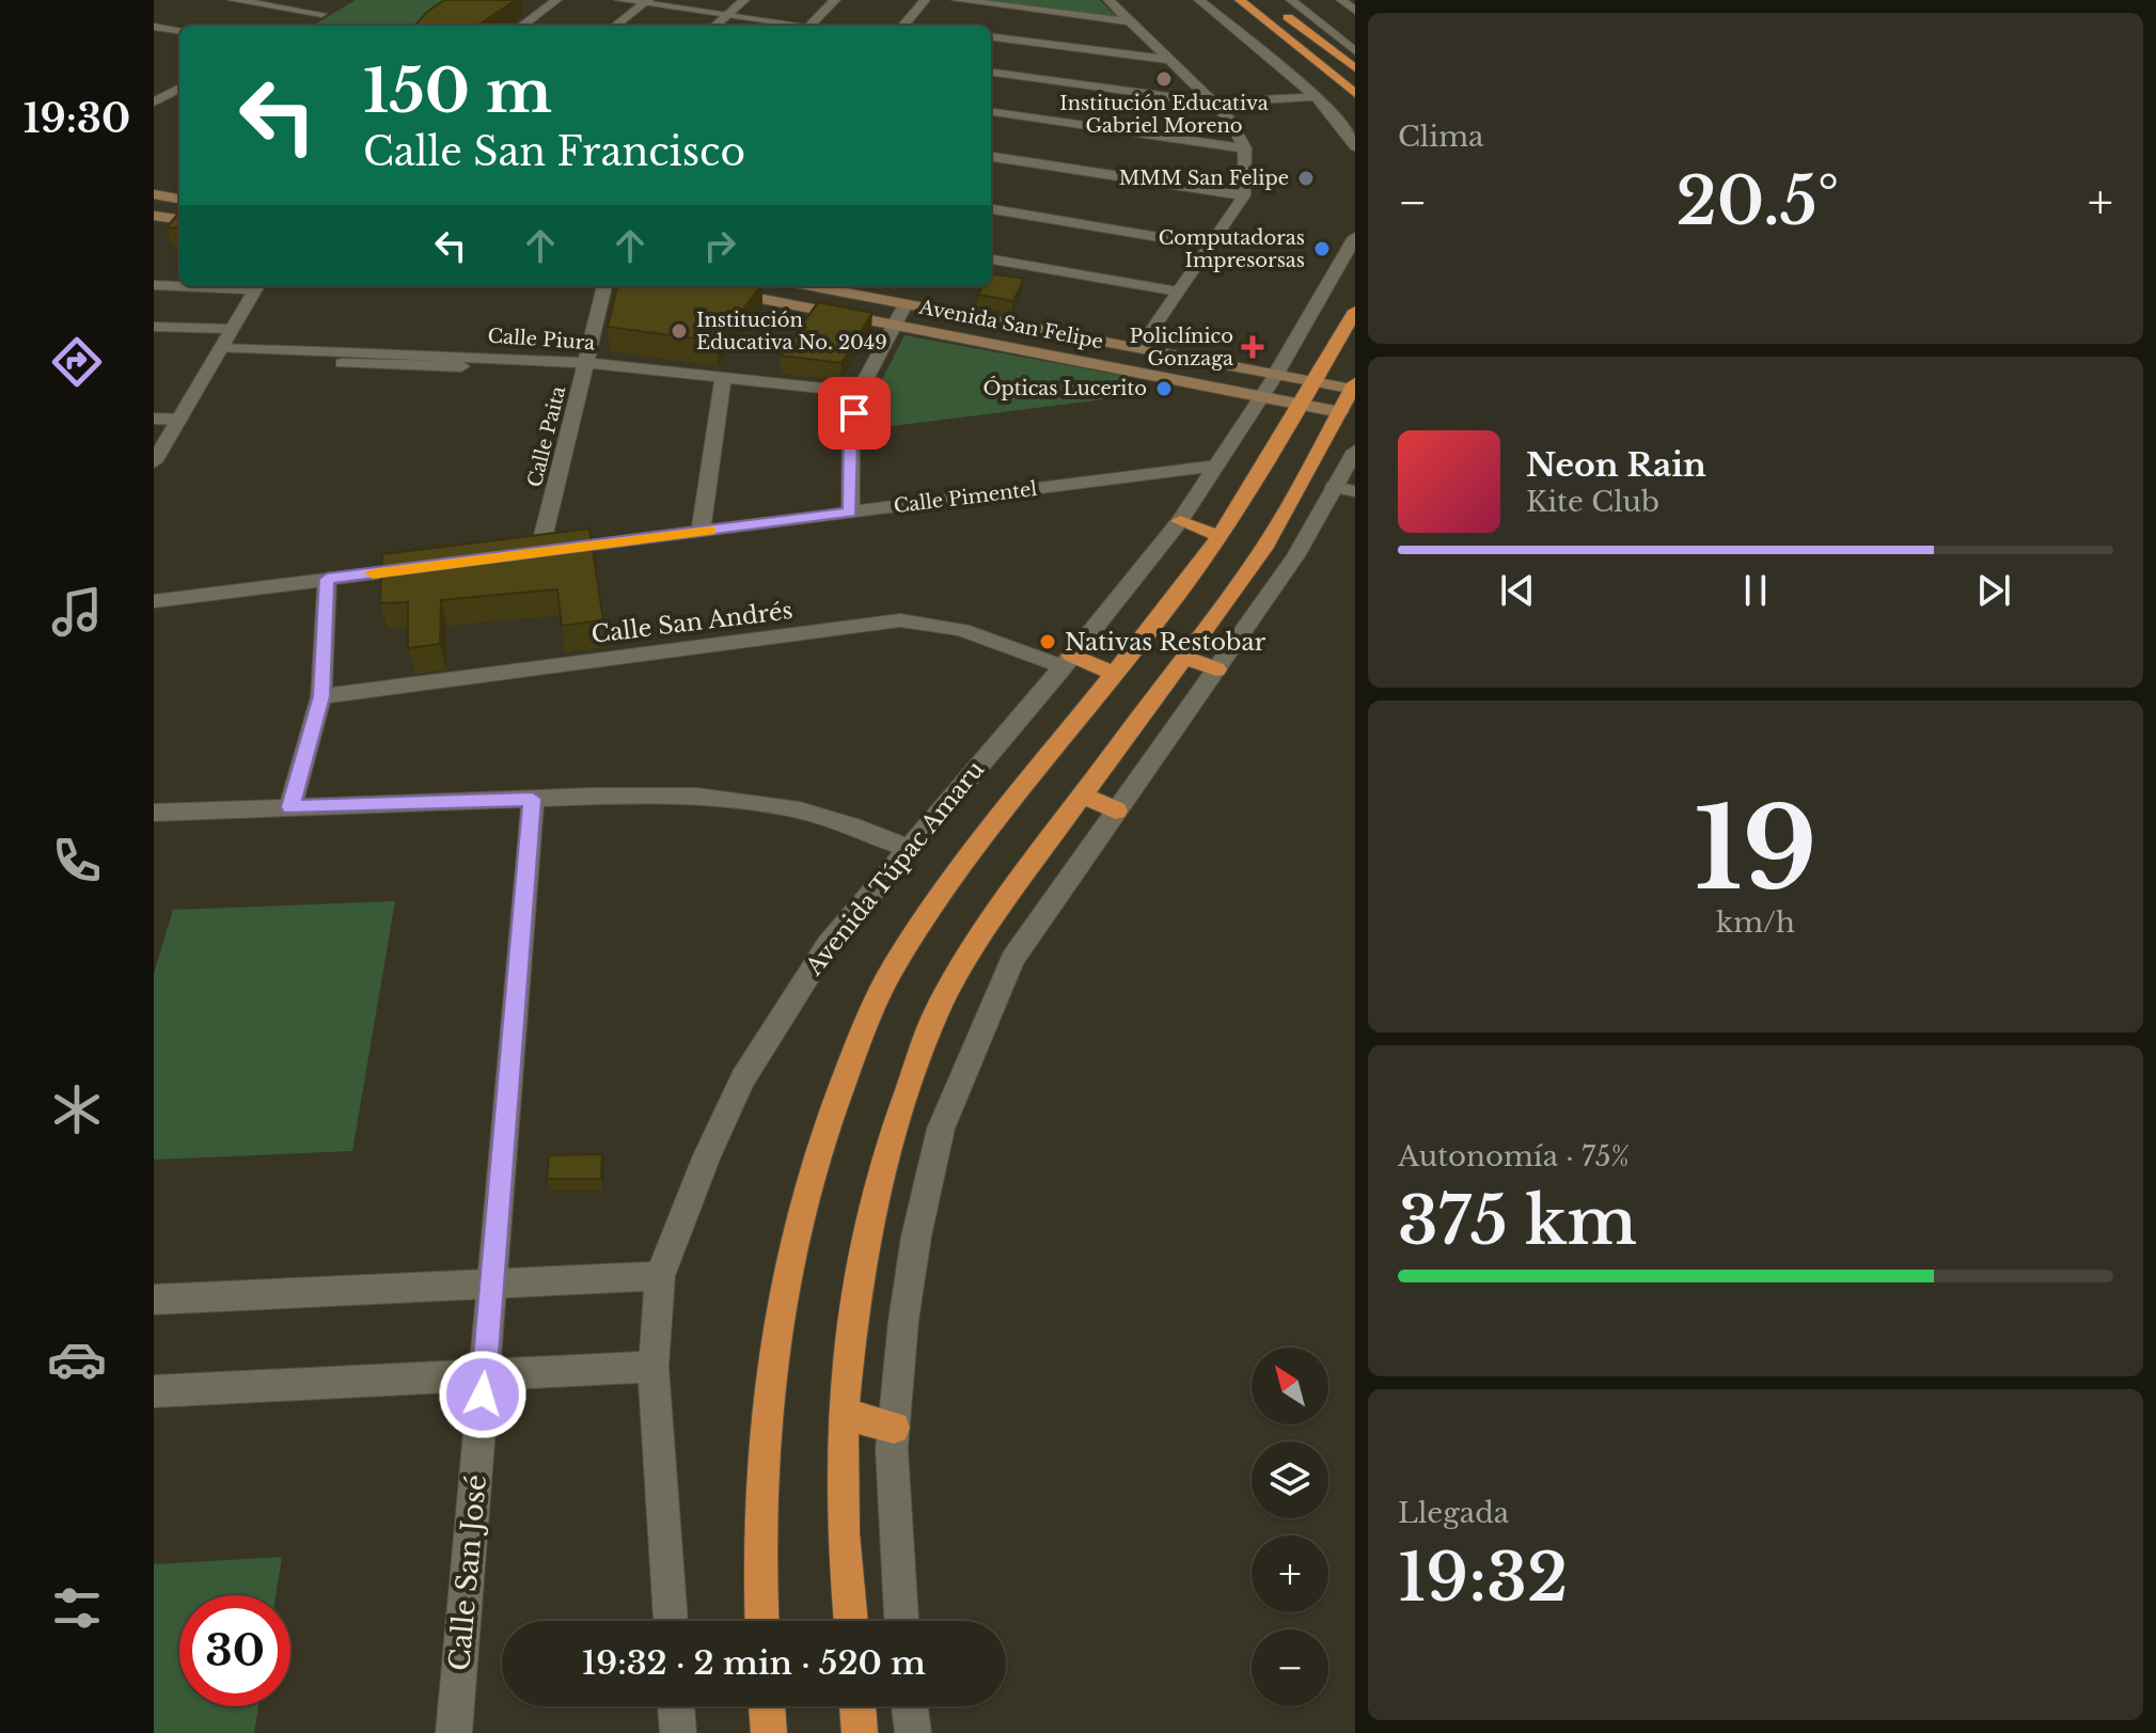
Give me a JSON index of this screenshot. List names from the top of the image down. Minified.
{"streets":{"main road":["Avenida San Felipe"],"street":["Calle Piura","Calle Paita","Calle Pimentel","Calle San Andrés","Avenida Túpac Amaru","Calle San José"]},"crossings":[["Avenida San Felipe","Avenida Túpac Amaru"],["Calle Piura","Calle Paita"],["Calle Paita","Calle Pimentel"],["Calle Pimentel","Avenida Túpac Amaru"],["Calle San Andrés","Avenida Túpac Amaru"]],"places":{"other":["Institución Educativa Gabriel Moreno","MMM San Felipe","Computadoras Impresorsas","Institución Educativa No. 2049","Ópticas Lucerito","Nativas Restobar"],"health":["Policlínico Gonzaga"]},"north":"top left","page":{"tabs":"19:30","tile":["Clima",["19","km/h"],["Autonomía · 75%","375 km"],["Llegada","19:32"]],"turn":["150 m","Calle San Francisco"],"heat":["−","20.5°","+"],"song":["Neon Rain","Kite Club"],"map_buttons":["+","−"],"limit":"30","trip":"19:32 · 2 min · 520 m"}}
